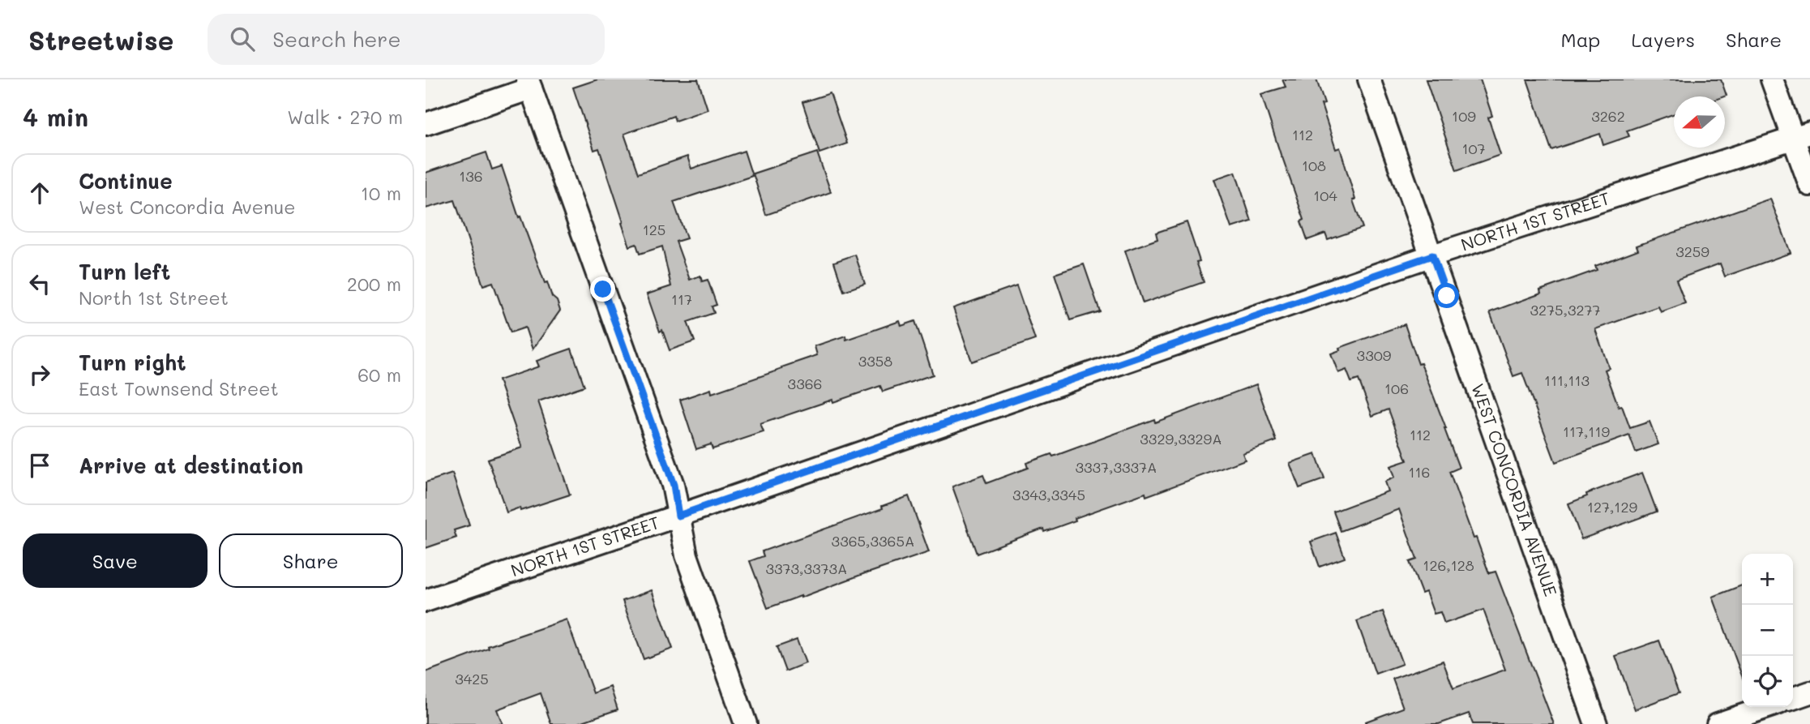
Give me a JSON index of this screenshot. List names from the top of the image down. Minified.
{"streets":{"street":["NORTH 1ST STREET","WEST CONCORDIA AVENUE"]},"crossings":[["NORTH 1ST STREET","WEST CONCORDIA AVENUE"]],"house_numbers":["109","3262","112","107","108","136","104","125","3259","117","3275,3277","3309","3358","111,113","3366","106","117,119","112","3329,3329A","3337,3337A","116","3343,3345","127,129","3365,3365A","126,128","3373,3373A","3425"],"north":"left","page":{"header":"Streetwise","search":"Search here","nav":["Map","Layers","Share"],"heading":["4 min","Walk · 270 m"],"list":[["Continue","West Concordia Avenue","10 m"],["Turn left","North 1st Street","200 m"],["Turn right","East Townsend Street","60 m"],"Arrive at destination"],"buttons":["Save","Share"],"map_buttons":["+","−"]}}
